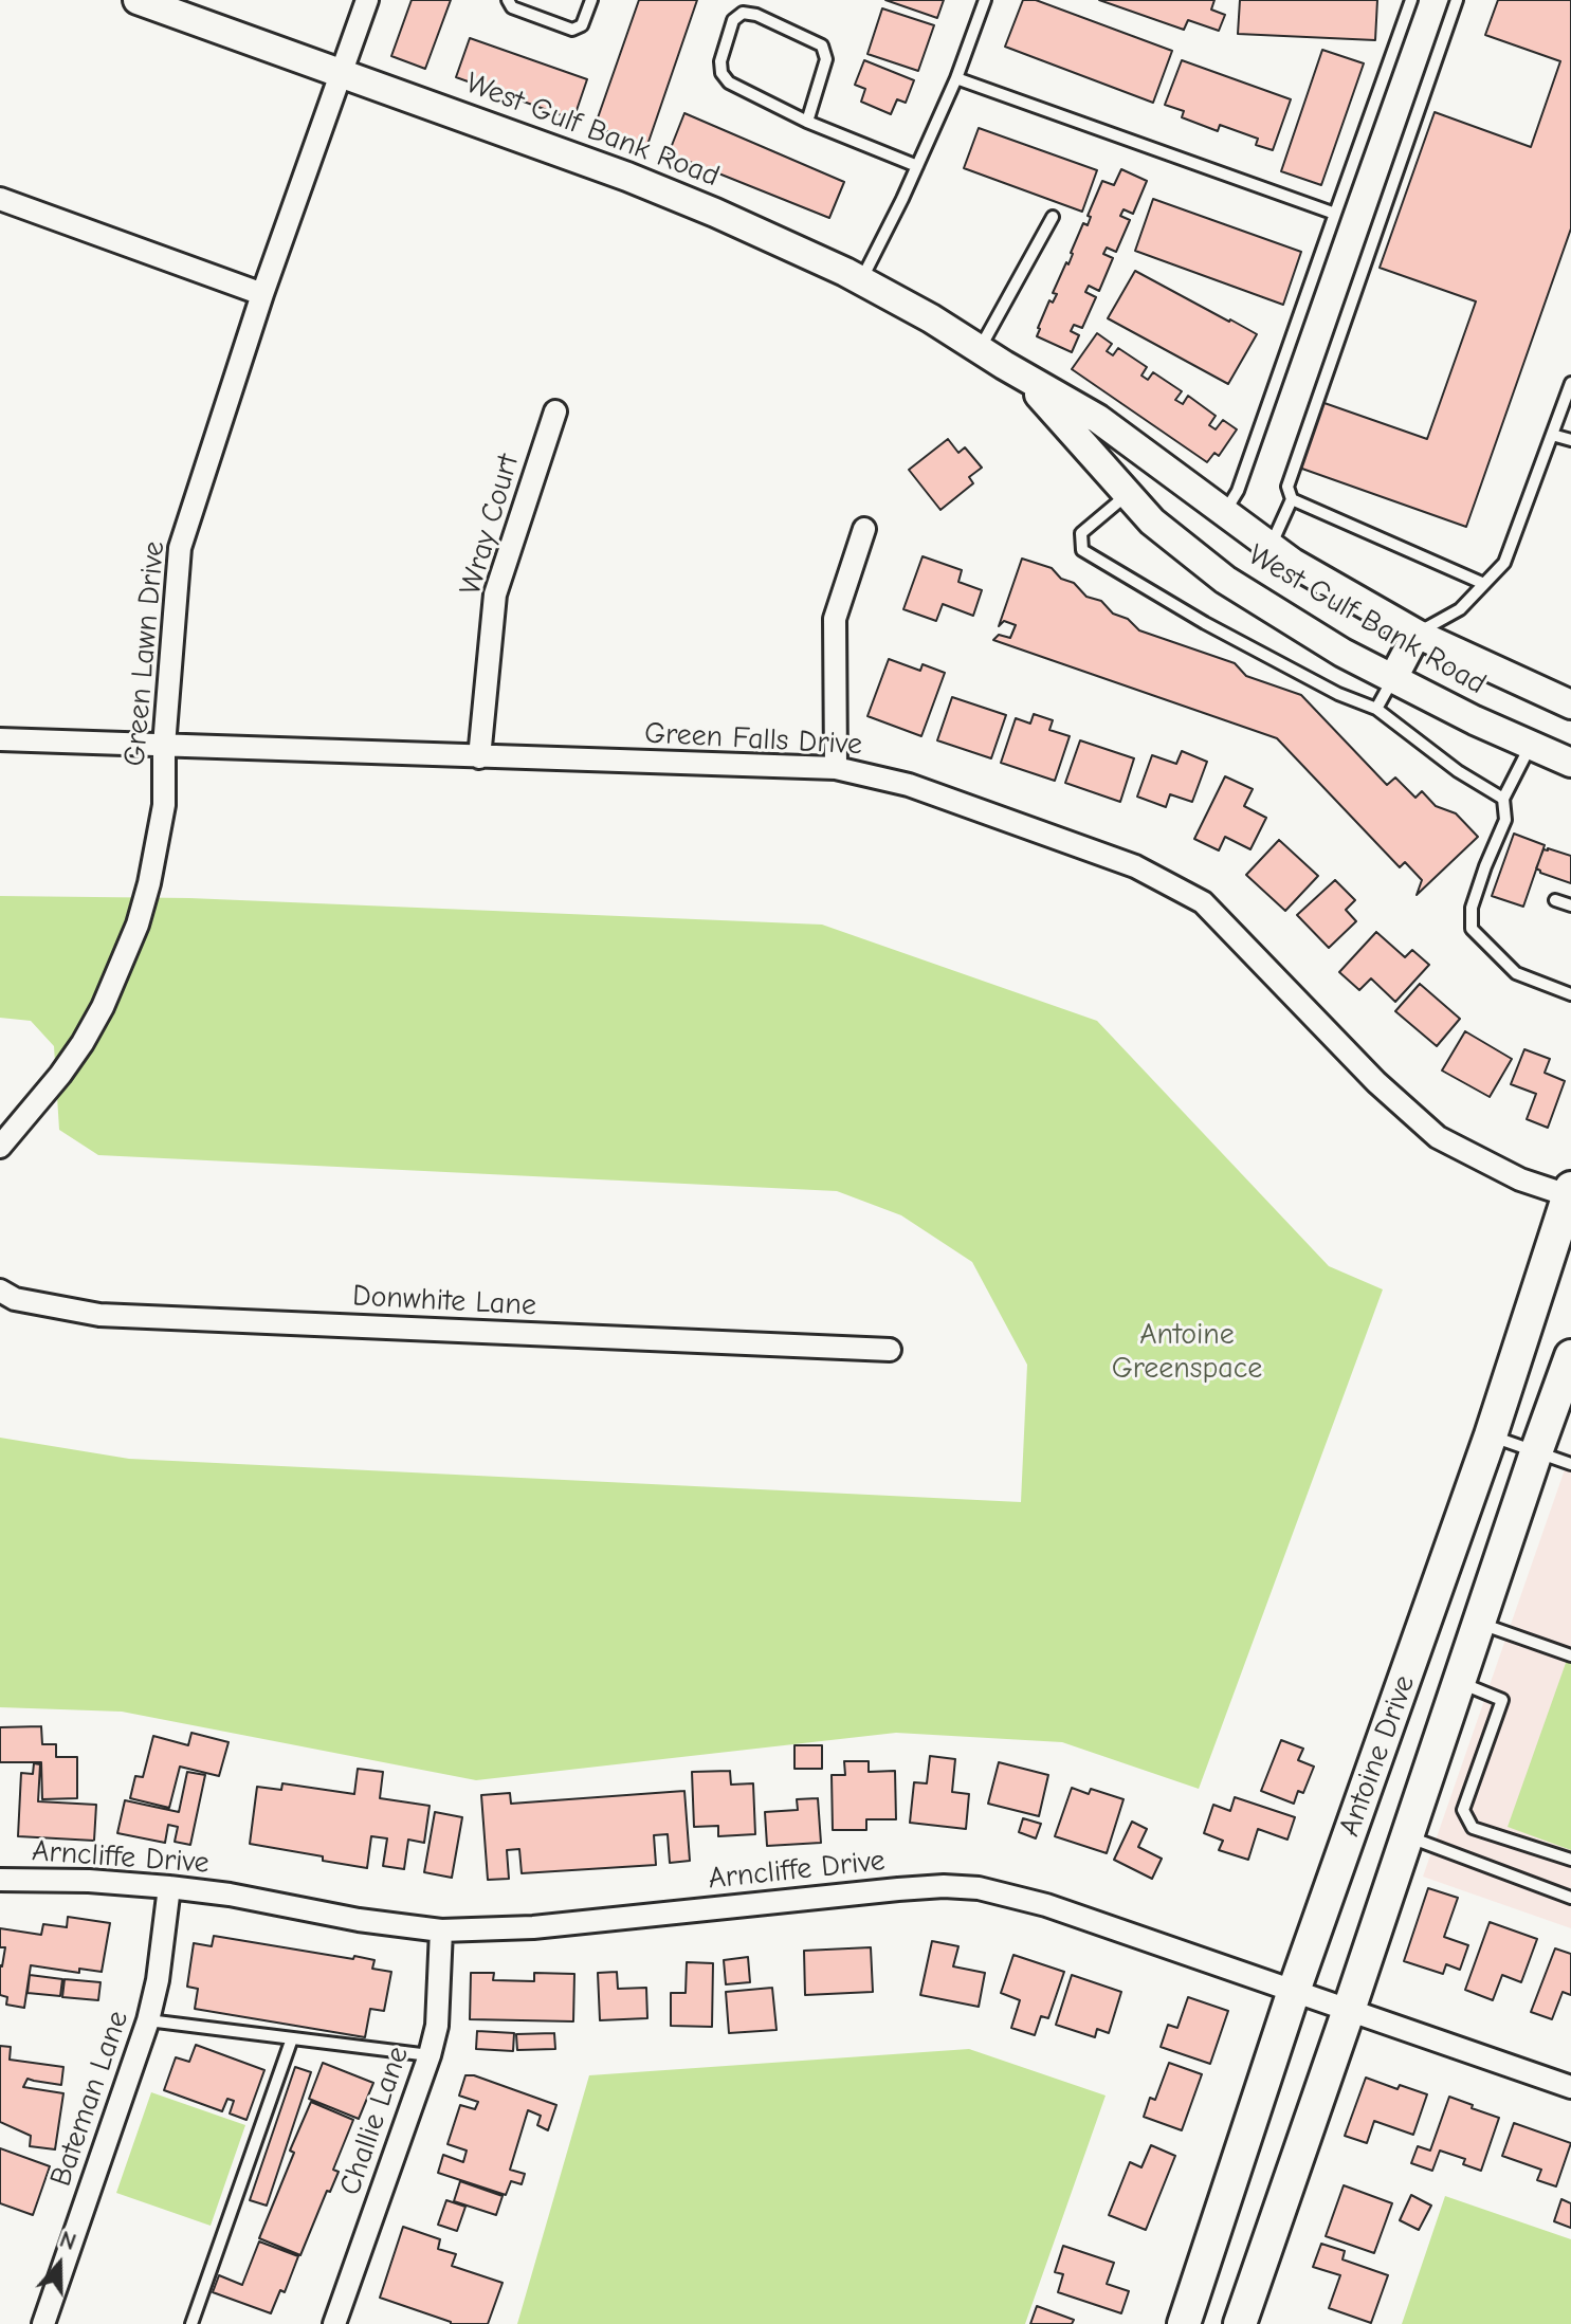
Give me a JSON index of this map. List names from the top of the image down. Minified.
{"streets":{"main road":["Antoine Drive"],"street":["West Gulf Bank Road","Wray Court","Green Lawn Drive","Green Falls Drive","Donwhite Lane","Arncliffe Drive","Bateman Lane","Challie Lane"]},"crossings":[["West Gulf Bank Road","Green Lawn Drive"],["Wray Court","Green Falls Drive"],["Green Lawn Drive","Green Falls Drive"],["Green Falls Drive","Antoine Drive"],["Antoine Drive","Arncliffe Drive"],["Arncliffe Drive","Bateman Lane"],["Arncliffe Drive","Challie Lane"]],"parks":["Antoine Greenspace"],"north":"top"}
